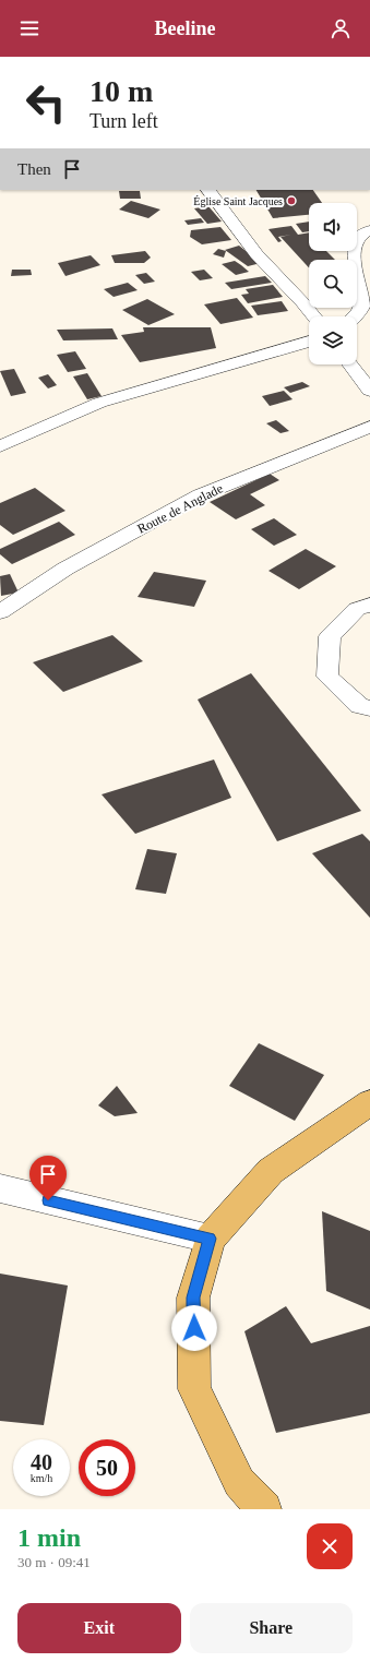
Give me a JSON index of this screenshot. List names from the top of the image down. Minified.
{"streets":{"street":["Route de Anglade"]},"places":["Église Saint Jacques"],"page":{"header":"Beeline","turn":["10 m","Turn left"],"then":"Then","speed":"40 km/h","limit":"50","heading":["1 min","30 m · 09:41"],"buttons":["Exit","Share"]}}
